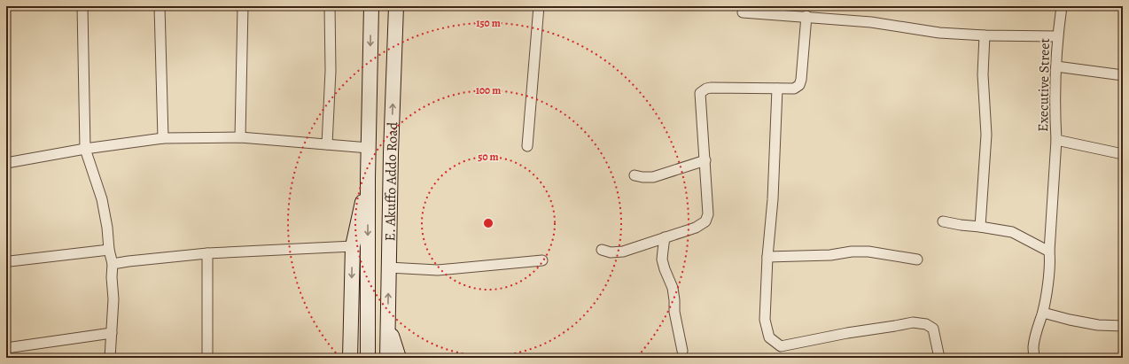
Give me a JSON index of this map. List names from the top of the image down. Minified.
{"streets":{"main road":["E. Akuffo Addo Road"],"street":["Executive Street"]},"rings":["150 m","100 m","50 m"]}
